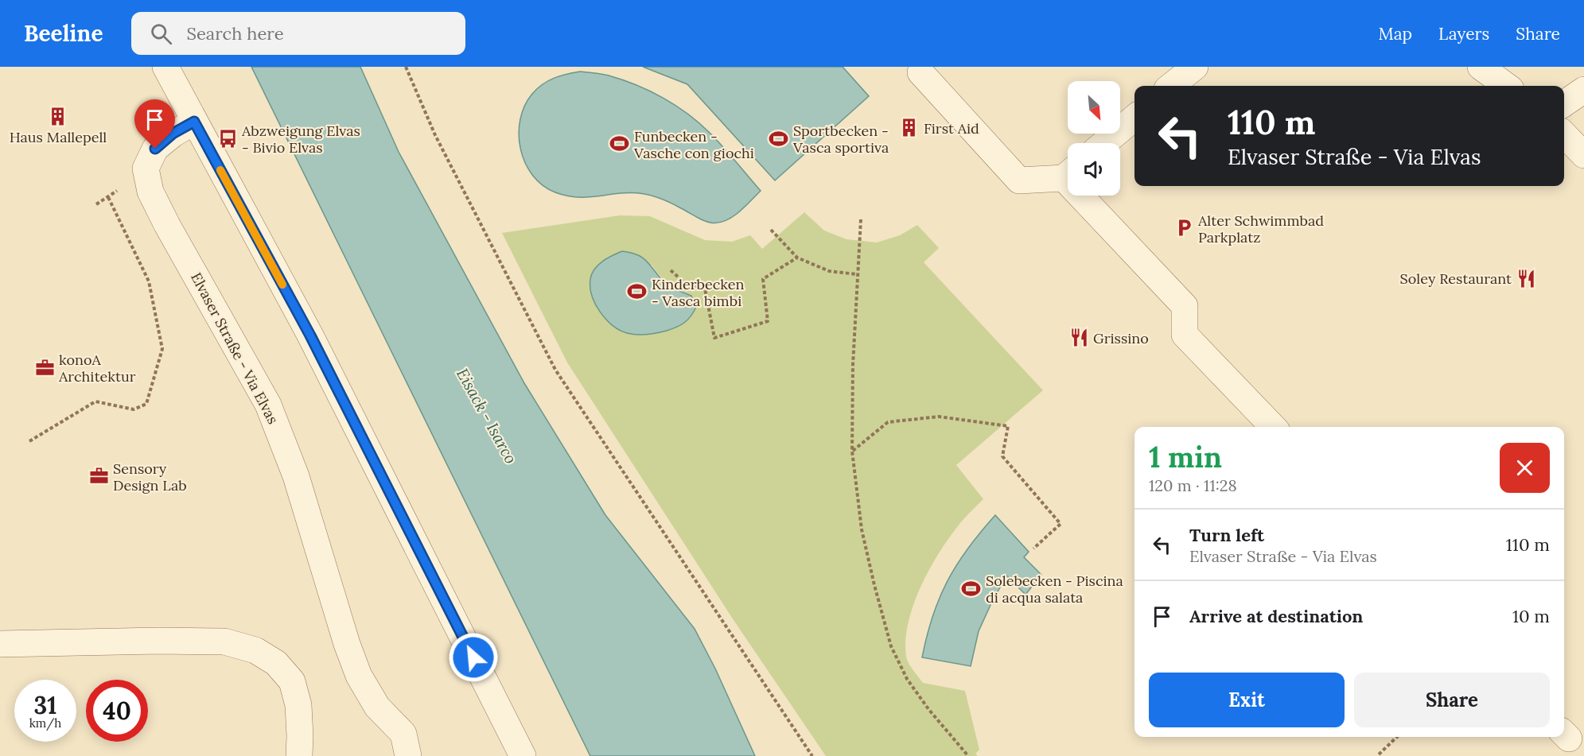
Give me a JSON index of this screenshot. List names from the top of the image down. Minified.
{"streets":{"street":["Elvaser Straße - Via Elvas"]},"water":["Eisack - Isarco"],"places":{"building":["Haus Mallepell","First Aid"],"bus stop":["Abzweigung Elvas - Bivio Elvas"],"sports":["Sportbecken - Vasca sportiva","Funbecken - Vasche con giochi","Kinderbecken - Vasca bimbi","Solebecken - Piscina di acqua salata"],"parking":["Alter Schwimmbad Parkplatz"],"restaurant":["Soley Restaurant","Grissino"],"office":["konoA Architektur","Sensory Design Lab"]},"north":"bottom right","page":{"header":"Beeline","search":"Search here","nav":["Map","Layers","Share"],"turn":["110 m","Elvaser Straße - Via Elvas"],"heading":["1 min","120 m · 11:28"],"list":[{"name":"Turn left","note":"Elvaser Straße - Via Elvas","value":"110 m"},{"name":"Arrive at destination","value":"10 m"}],"buttons":["Exit","Share"],"speed":"31 km/h","limit":"40"}}
